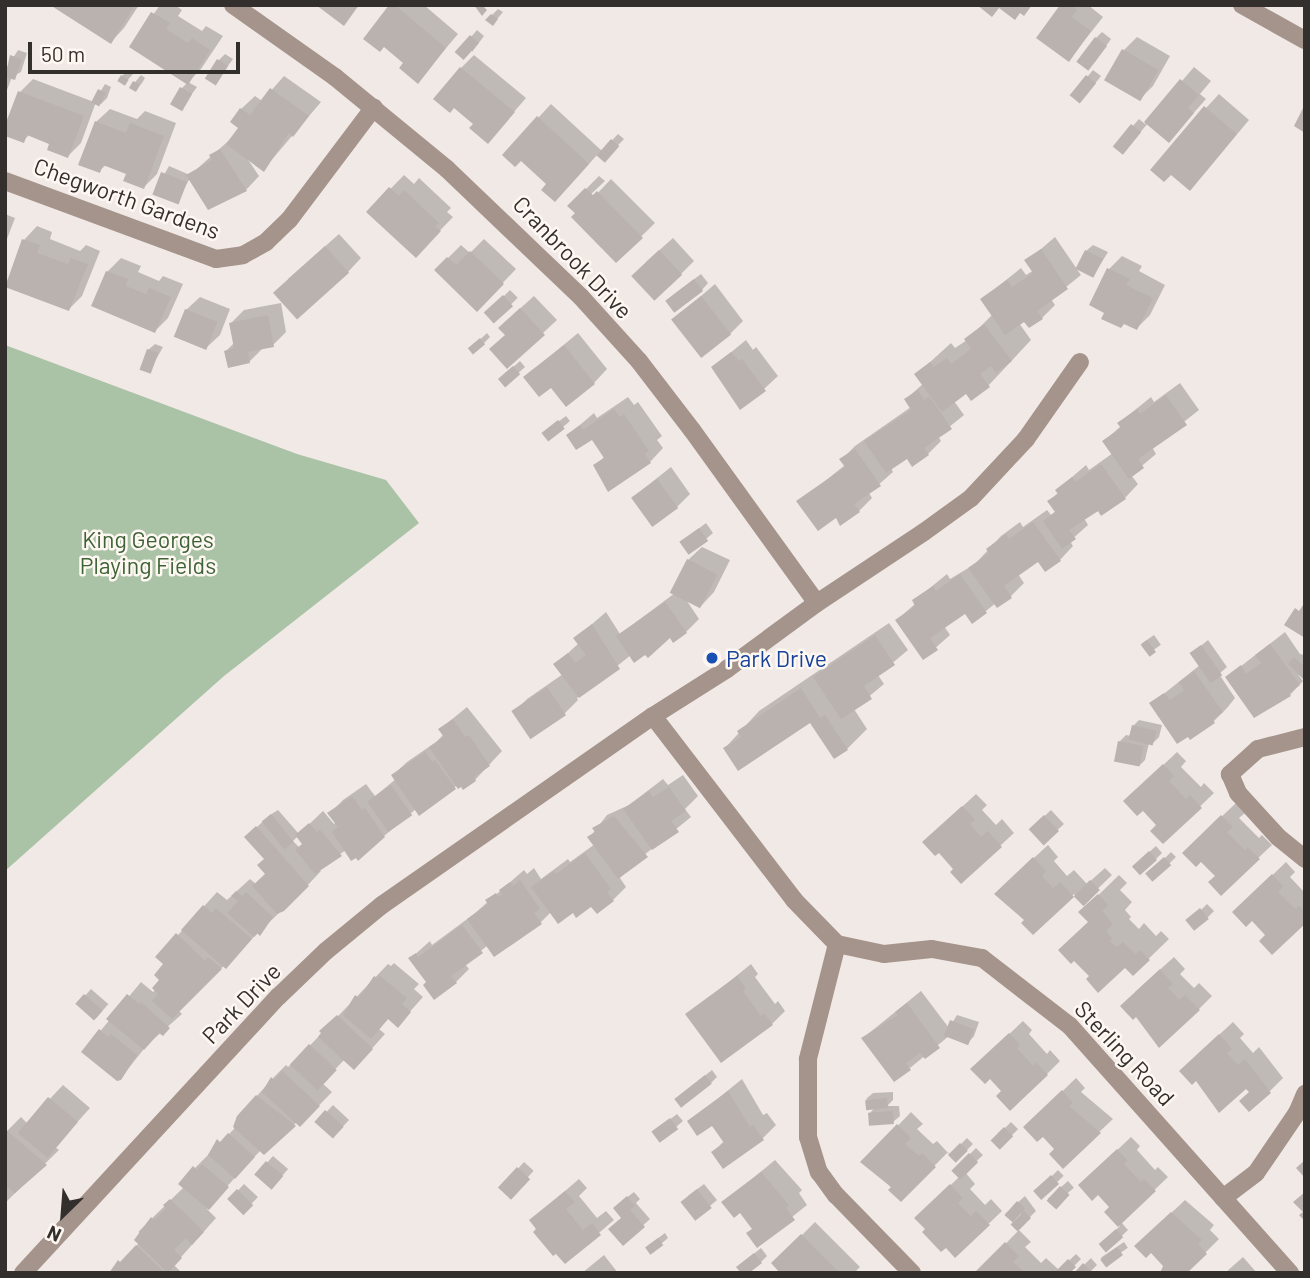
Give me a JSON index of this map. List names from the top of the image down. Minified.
{"streets":{"street":["Chegworth Gardens","Cranbrook Drive","Park Drive","Sterling Road"]},"crossings":[["Chegworth Gardens","Cranbrook Drive"],["Cranbrook Drive","Park Drive"]],"parks":["King Georges Playing Fields"],"places":["Park Drive"],"scale_bar":"50 m","north":"bottom left"}
